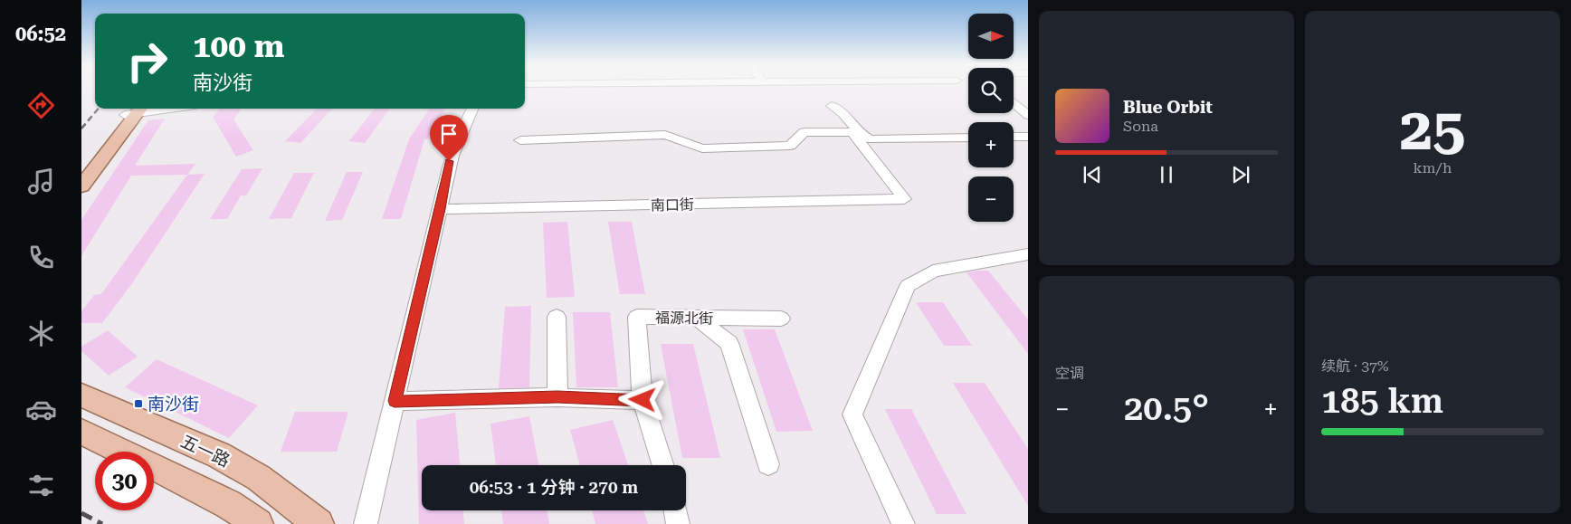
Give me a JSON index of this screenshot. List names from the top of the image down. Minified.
{"streets":{"main road":["五一路"],"street":["南口街","福源北街"]},"places":{"transit":["南沙街"]},"north":"right","page":{"tabs":"06:52","tile":[["25","km/h"],"空调",["续航 · 37%","185 km"]],"map_buttons":["+","−"],"turn":["100 m","南沙街"],"song":["Blue Orbit","Sona"],"heat":["−","20.5°","+"],"limit":"30","trip":"06:53 · 1 分钟 · 270 m"}}
